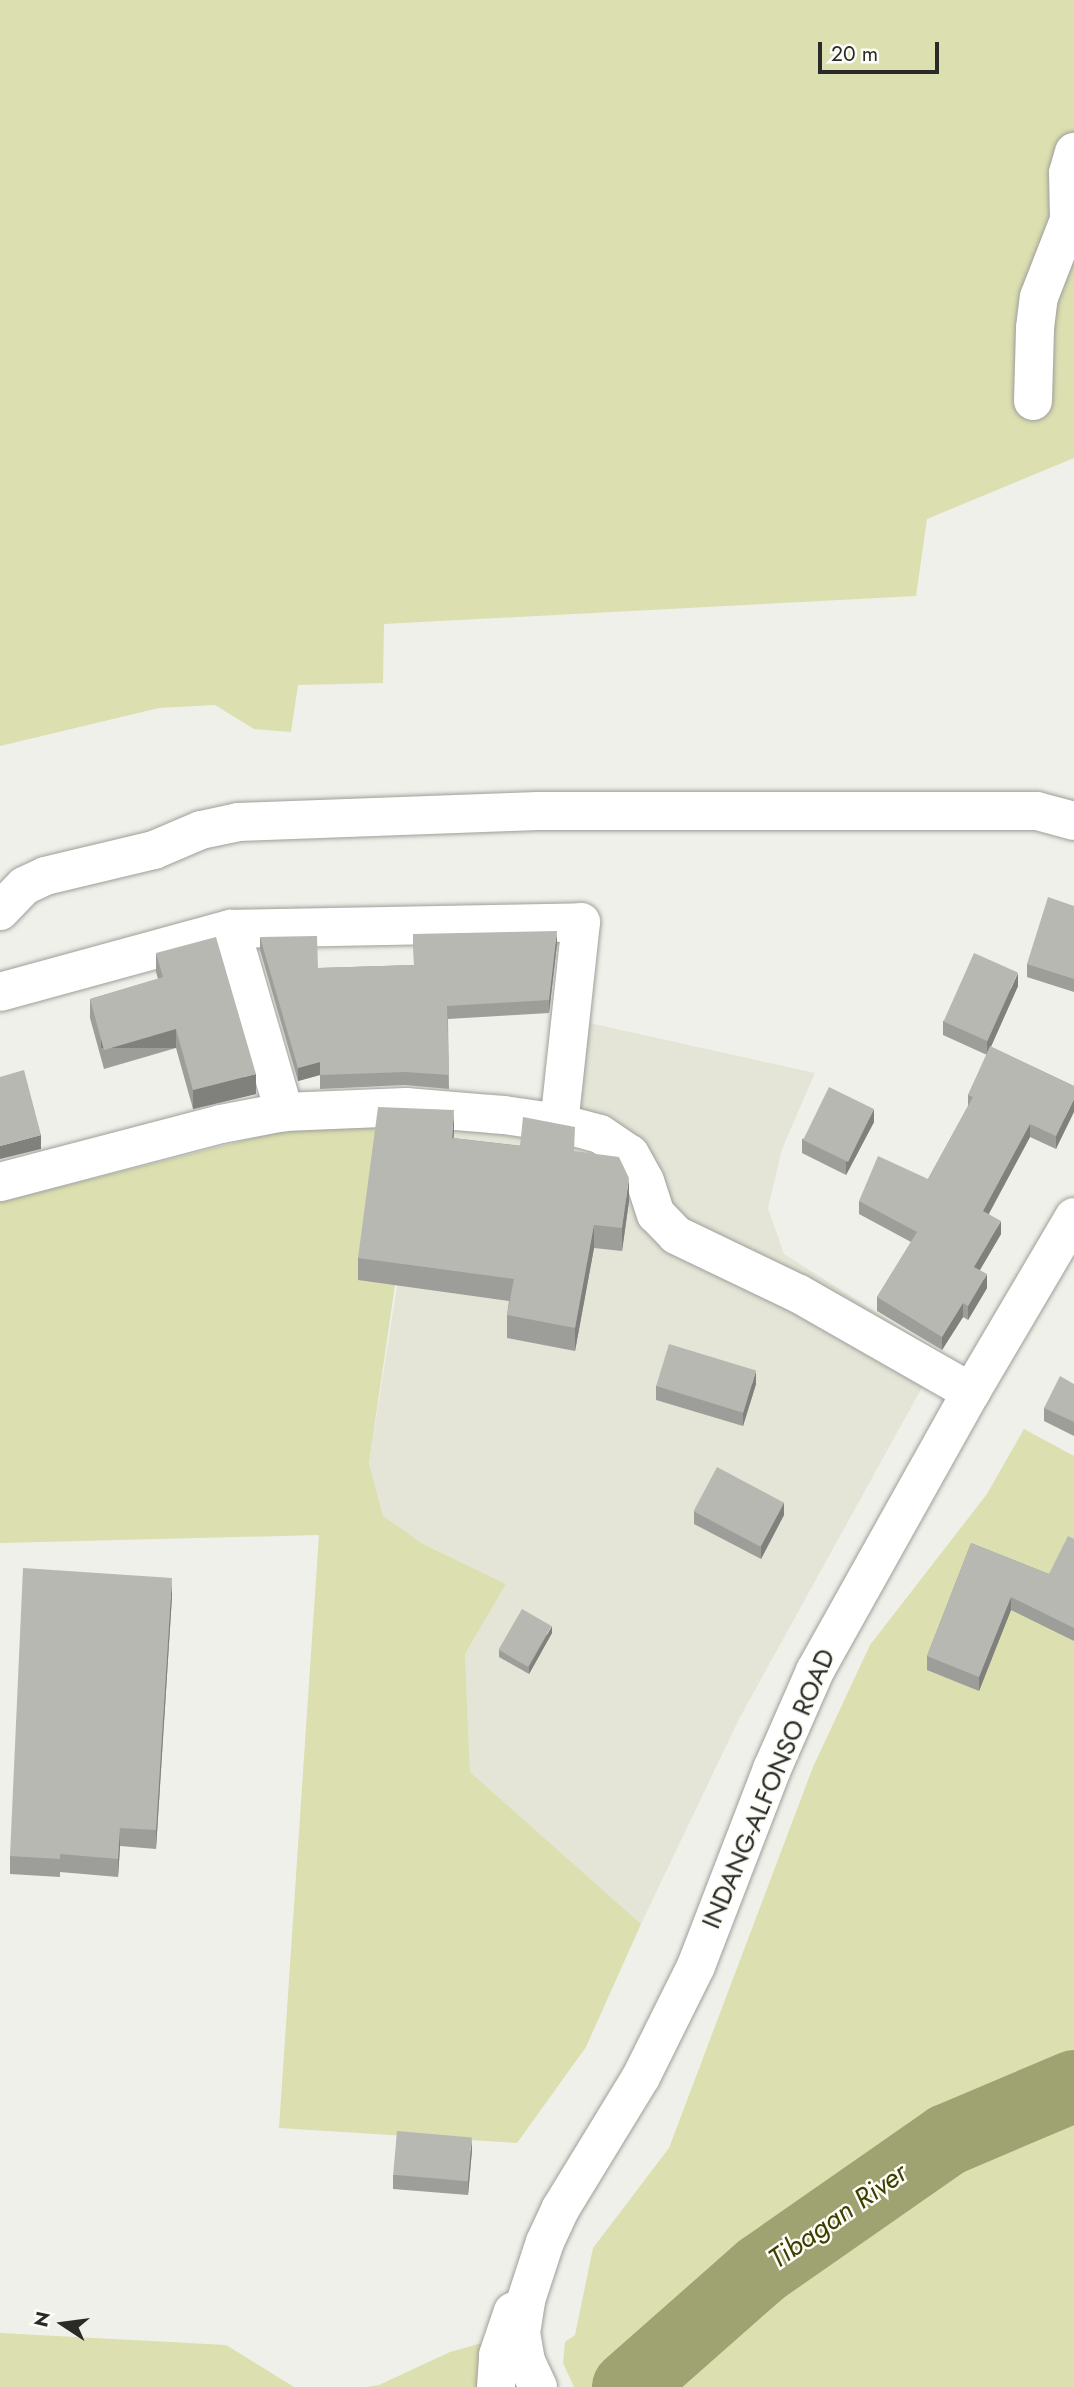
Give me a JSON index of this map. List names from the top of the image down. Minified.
{"streets":{"street":["INDANG-ALFONSO ROAD"]},"water":["Tibagan River"],"scale_bar":"20 m","north":"left"}
